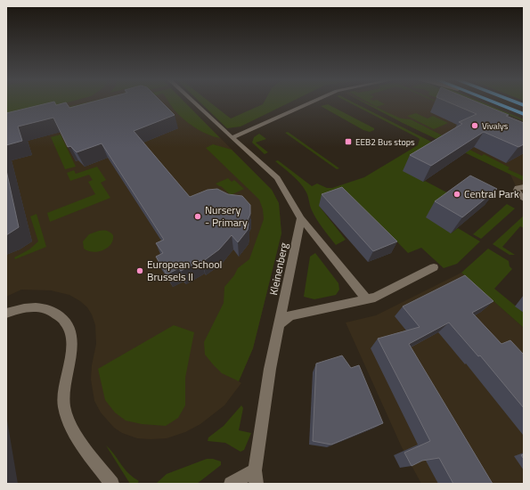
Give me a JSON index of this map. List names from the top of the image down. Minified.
{"streets":{"street":["Kleinenberg"]},"places":{"other":["Vivalys","Central Park","Nursery - Primary","European School Brussels II"],"transit":["EEB2 Bus stops"]}}
